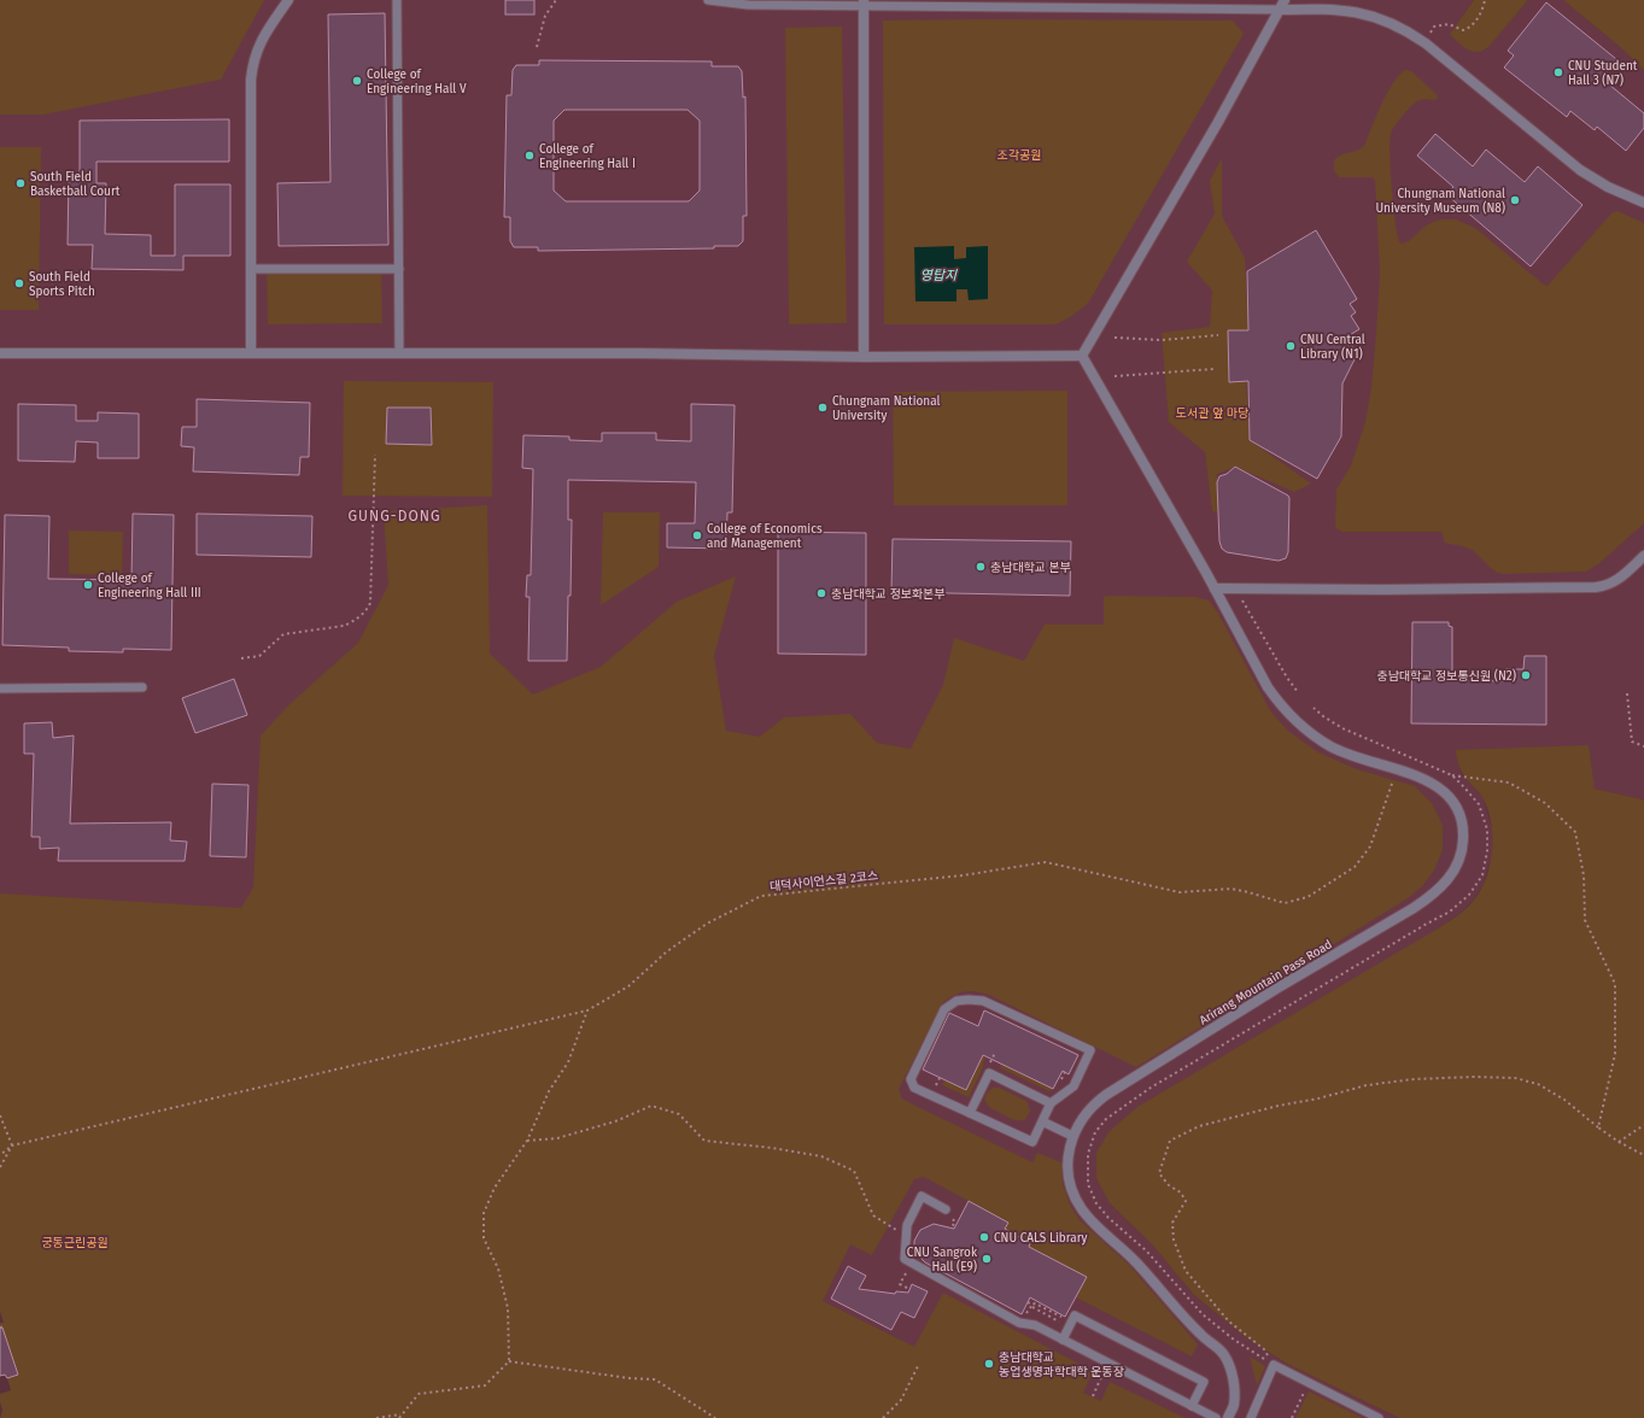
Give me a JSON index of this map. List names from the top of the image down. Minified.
{"streets":{"street":["Arirang Mountain Pass Road"],"path":["대덕사이언스길 2코스"]},"districts":["GUNG-DONG"],"water":["영탑지"],"parks":["조각공원","도서관 앞 마당","궁동근린공원"],"places":["CNU Student Hall 3 (N7)","College of Engineering Hall V","College of Engineering Hall I","South Field Basketball Court","Chungnam National University Museum (N8)","South Field Sports Pitch","CNU Central Library (N1)","Chungnam National University","College of Economics and Management","충남대학교 본부","College of Engineering Hall III","충남대학교 정보화본부","충남대학교 정보통신원 (N2)","CNU CALS Library","CNU Sangrok Hall (E9)","충남대학교 농업생명과학대학 운동장"]}
